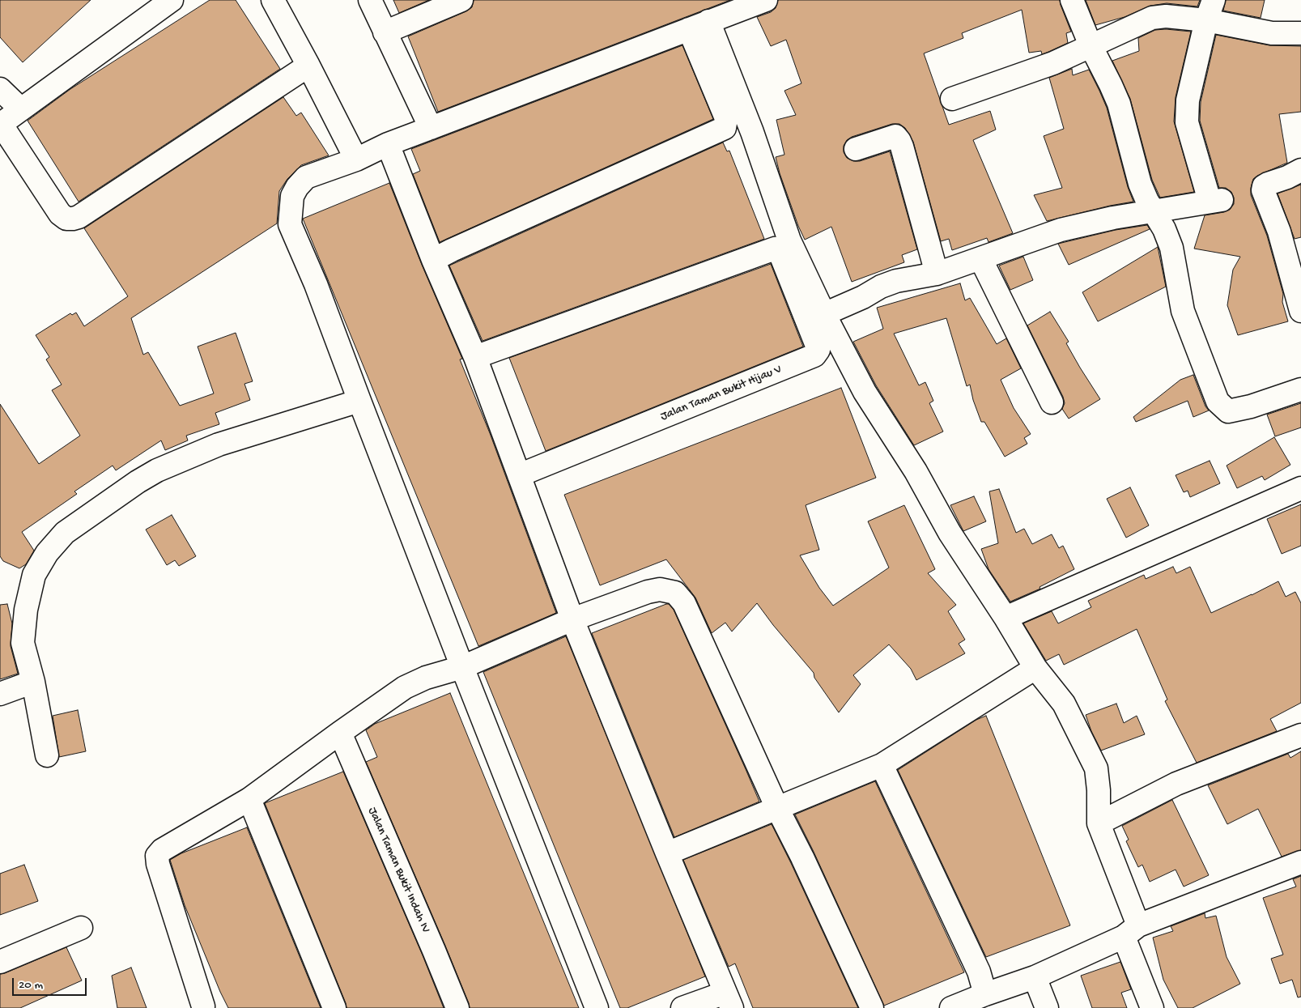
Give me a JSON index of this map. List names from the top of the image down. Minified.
{"streets":{"street":["Jalan Taman Bukit Hijau V","Jalan Taman Bukit Indah IV"]},"scale_bar":"20 m"}
